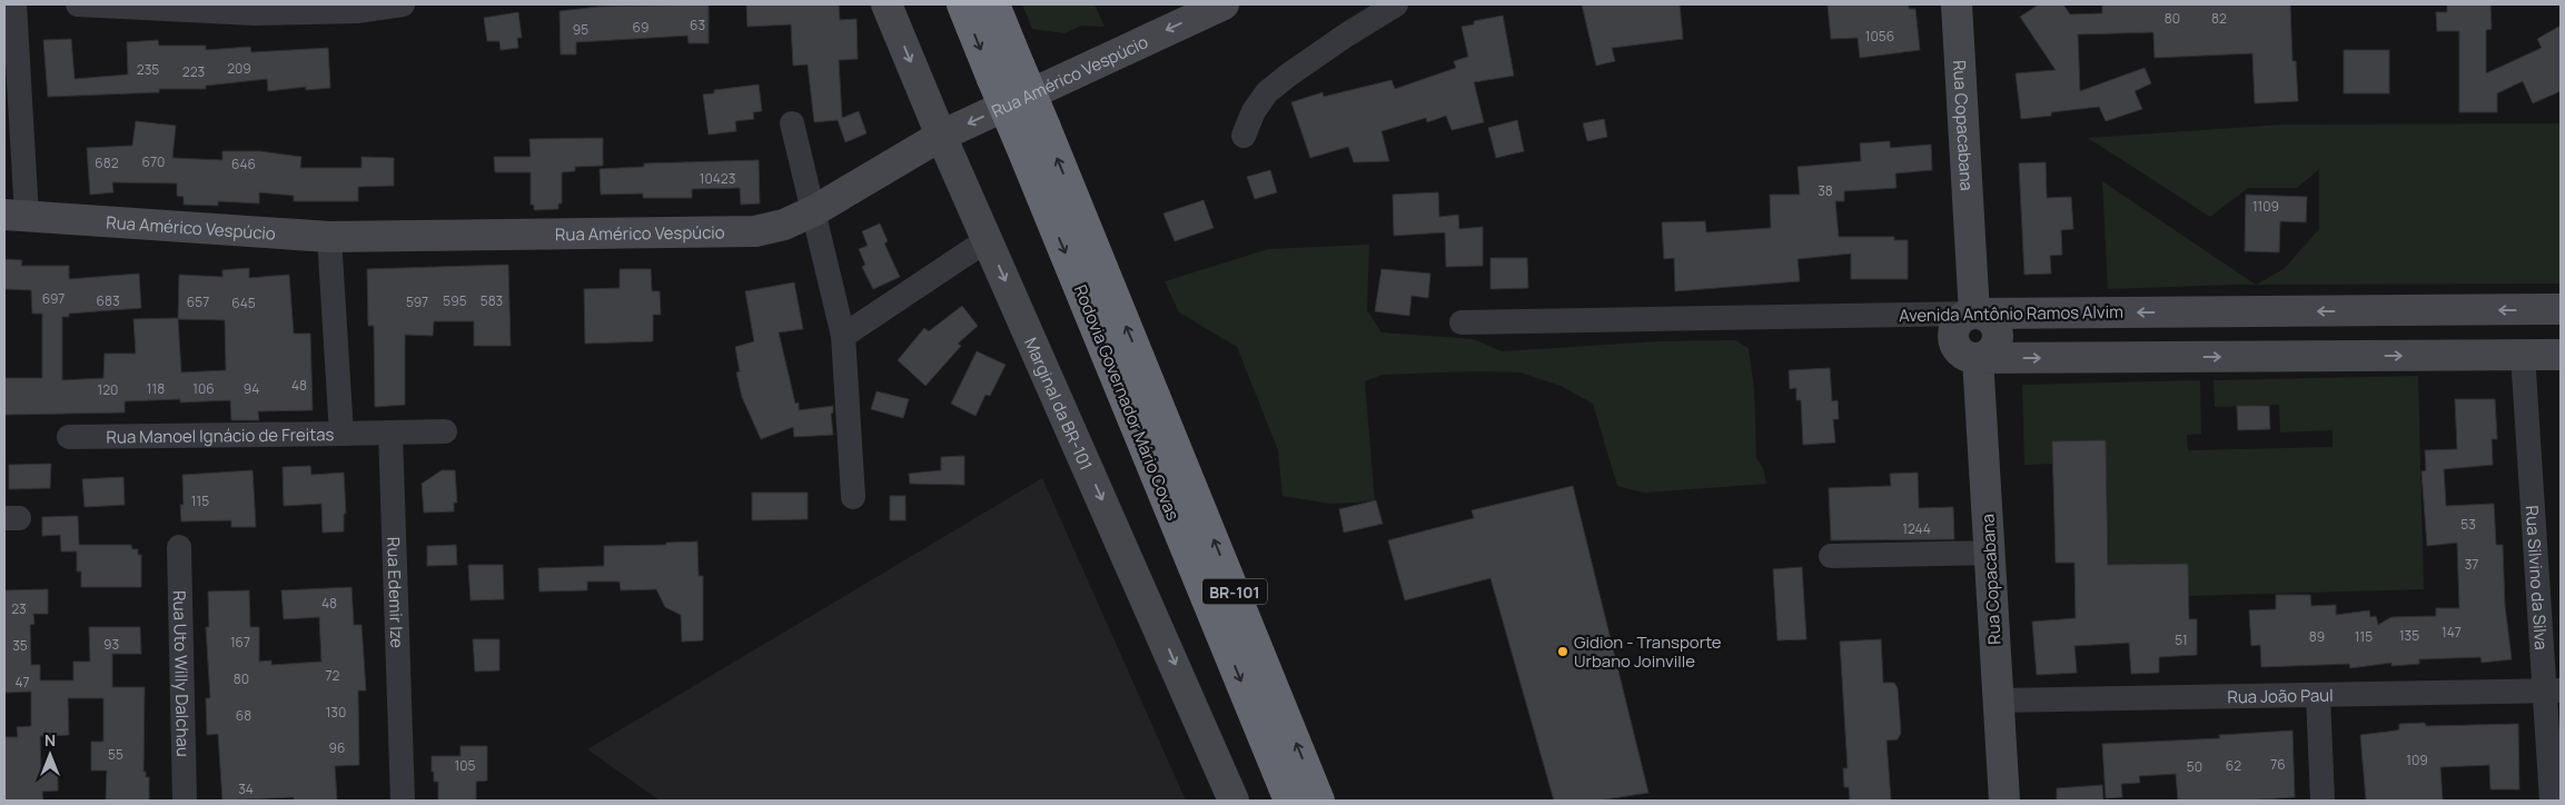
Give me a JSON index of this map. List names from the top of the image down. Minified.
{"streets":{"highway":["Rodovia Governador Mário Covas","BR-101"],"street":["Rua Américo Vespúcio","Rua Copacabana","Avenida Antônio Ramos Alvim","Marginal da BR-101","Rua Manoel Ignácio de Freitas","Rua Silvino da Silva","Rua Edemir Ize","Rua Uto Willy Dalchau","Rua João Paul"]},"crossings":[["Rua Américo Vespúcio","Marginal da BR-101"],["Rua Américo Vespúcio","Rua Manoel Ignácio de Freitas"],["Rua Copacabana","Avenida Antônio Ramos Alvim"],["Rua Copacabana","Rua João Paul"],["Rua Silvino da Silva","Rua João Paul"]],"places":["Gidion - Transporte Urbano Joinville"],"house_numbers":["80","82","63","69","95","1056","209","235","223","670","682","646","10423","38","1109","697","683","595","583","657","597","645","48","118","106","94","120","115","53","1244","37","48","23","147","135","89","115","51","167","93","35","72","80","47","130","68","96","55","109","76","105","62","50","34"],"north":"top"}
